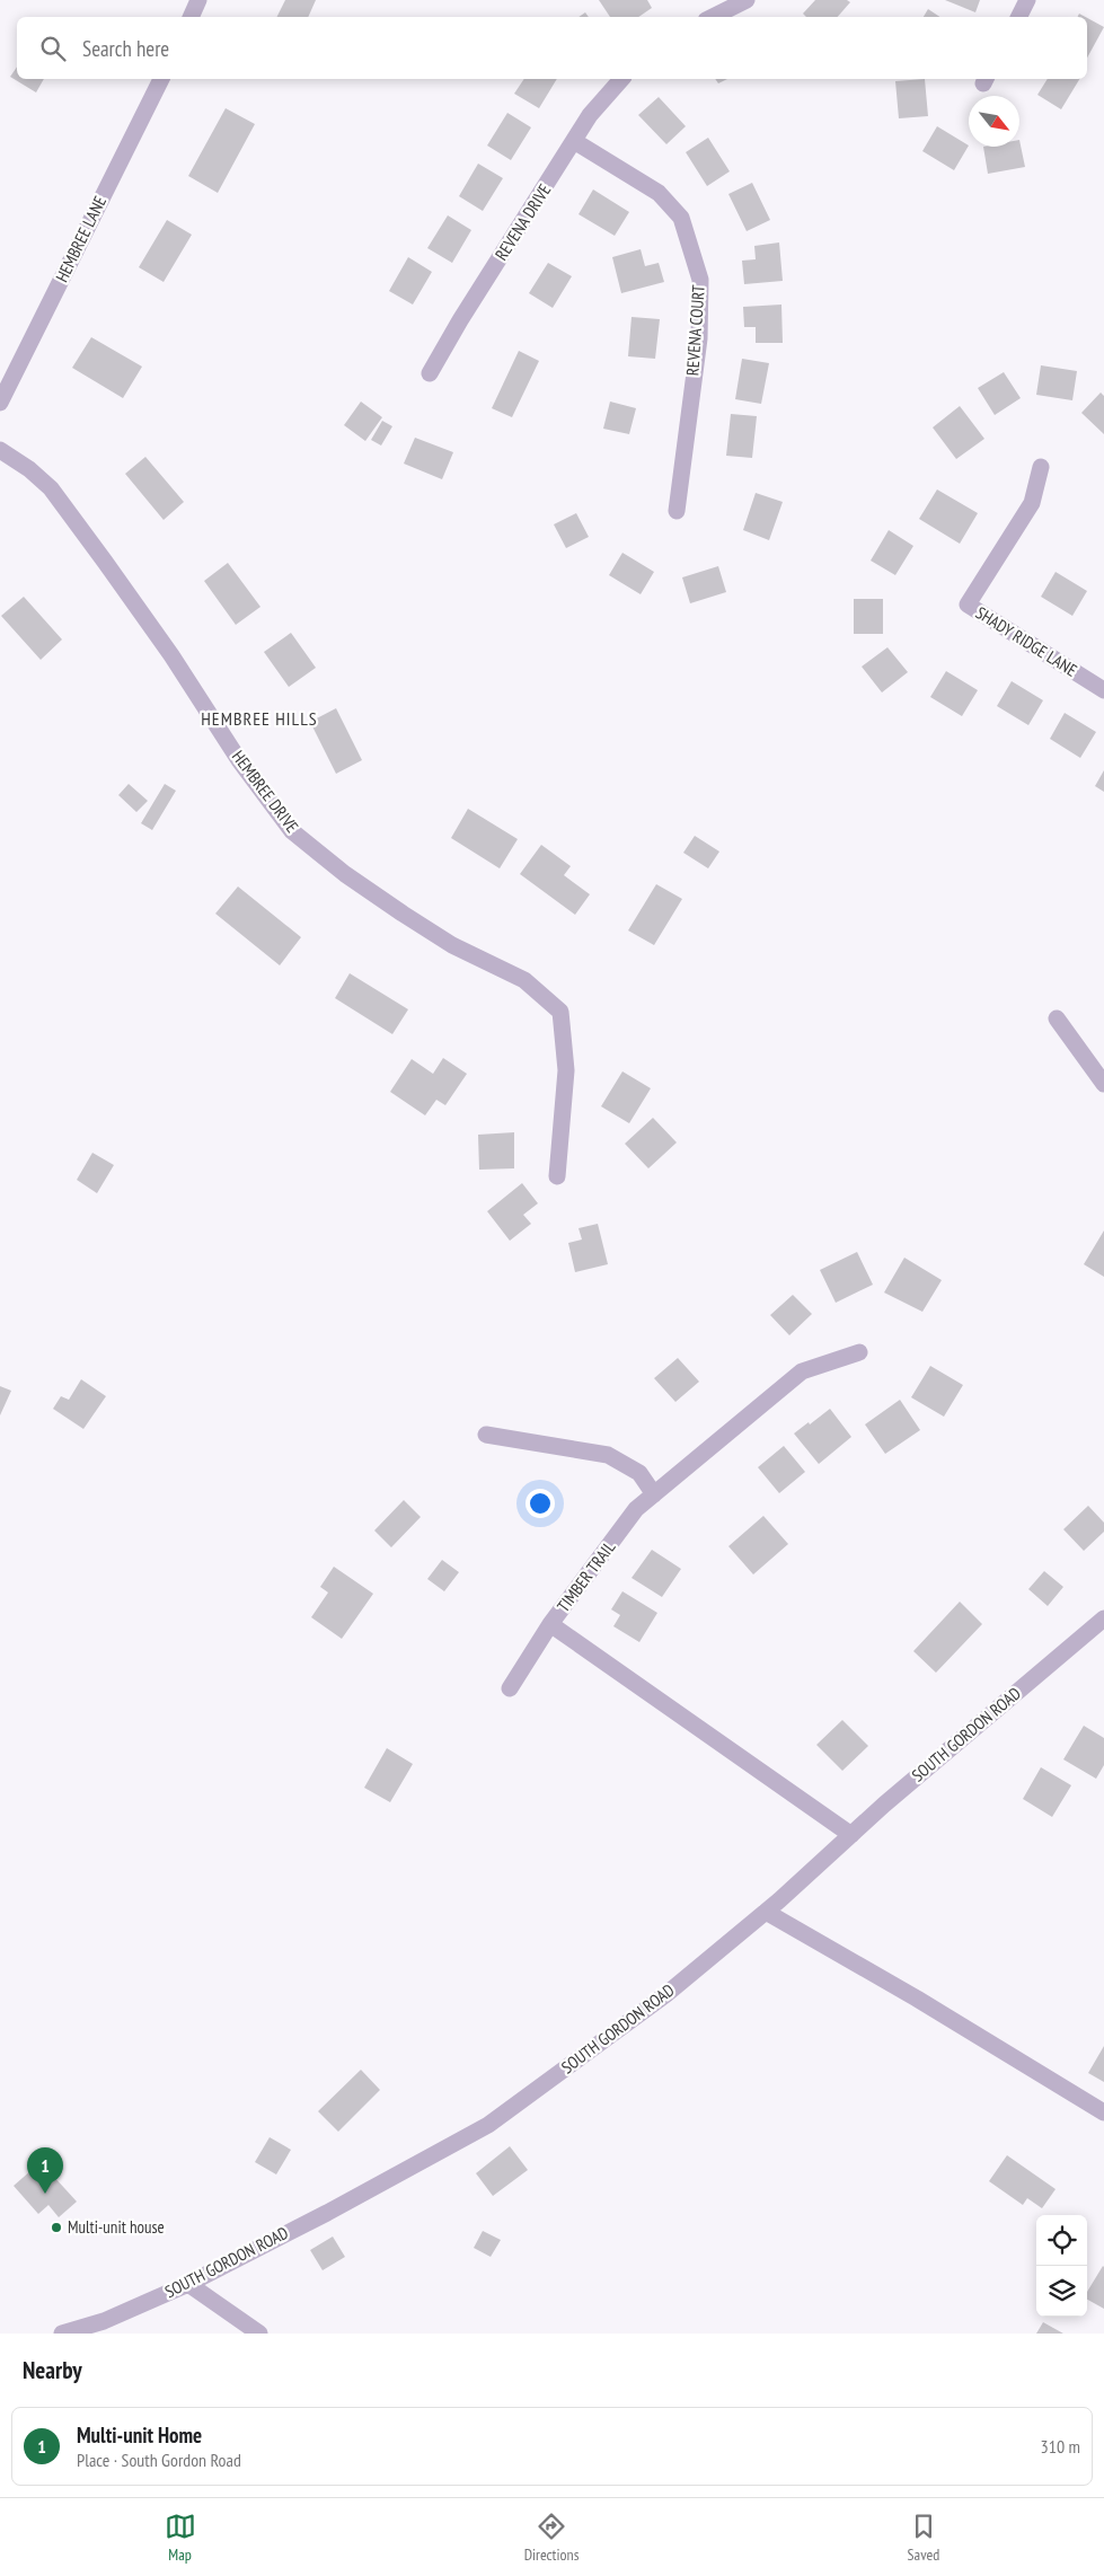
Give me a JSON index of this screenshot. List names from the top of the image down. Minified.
{"streets":{"street":["REVENA DRIVE","HEMBREE LANE","REVENA COURT","SHADY RIDGE LANE","HEMBREE DRIVE","TIMBER TRAIL","SOUTH GORDON ROAD"]},"crossings":[["REVENA DRIVE","REVENA COURT"],["TIMBER TRAIL","SOUTH GORDON ROAD"]],"districts":["HEMBREE HILLS"],"places":["Multi-unit house"],"north":"bottom right","page":{"search":"Search here","pins":"1","heading":"Nearby","list":[{"mark":"1","name":"Multi-unit Home","note":"Place · South Gordon Road","value":"310 m"}],"nav":["Map","Directions","Saved"]}}
